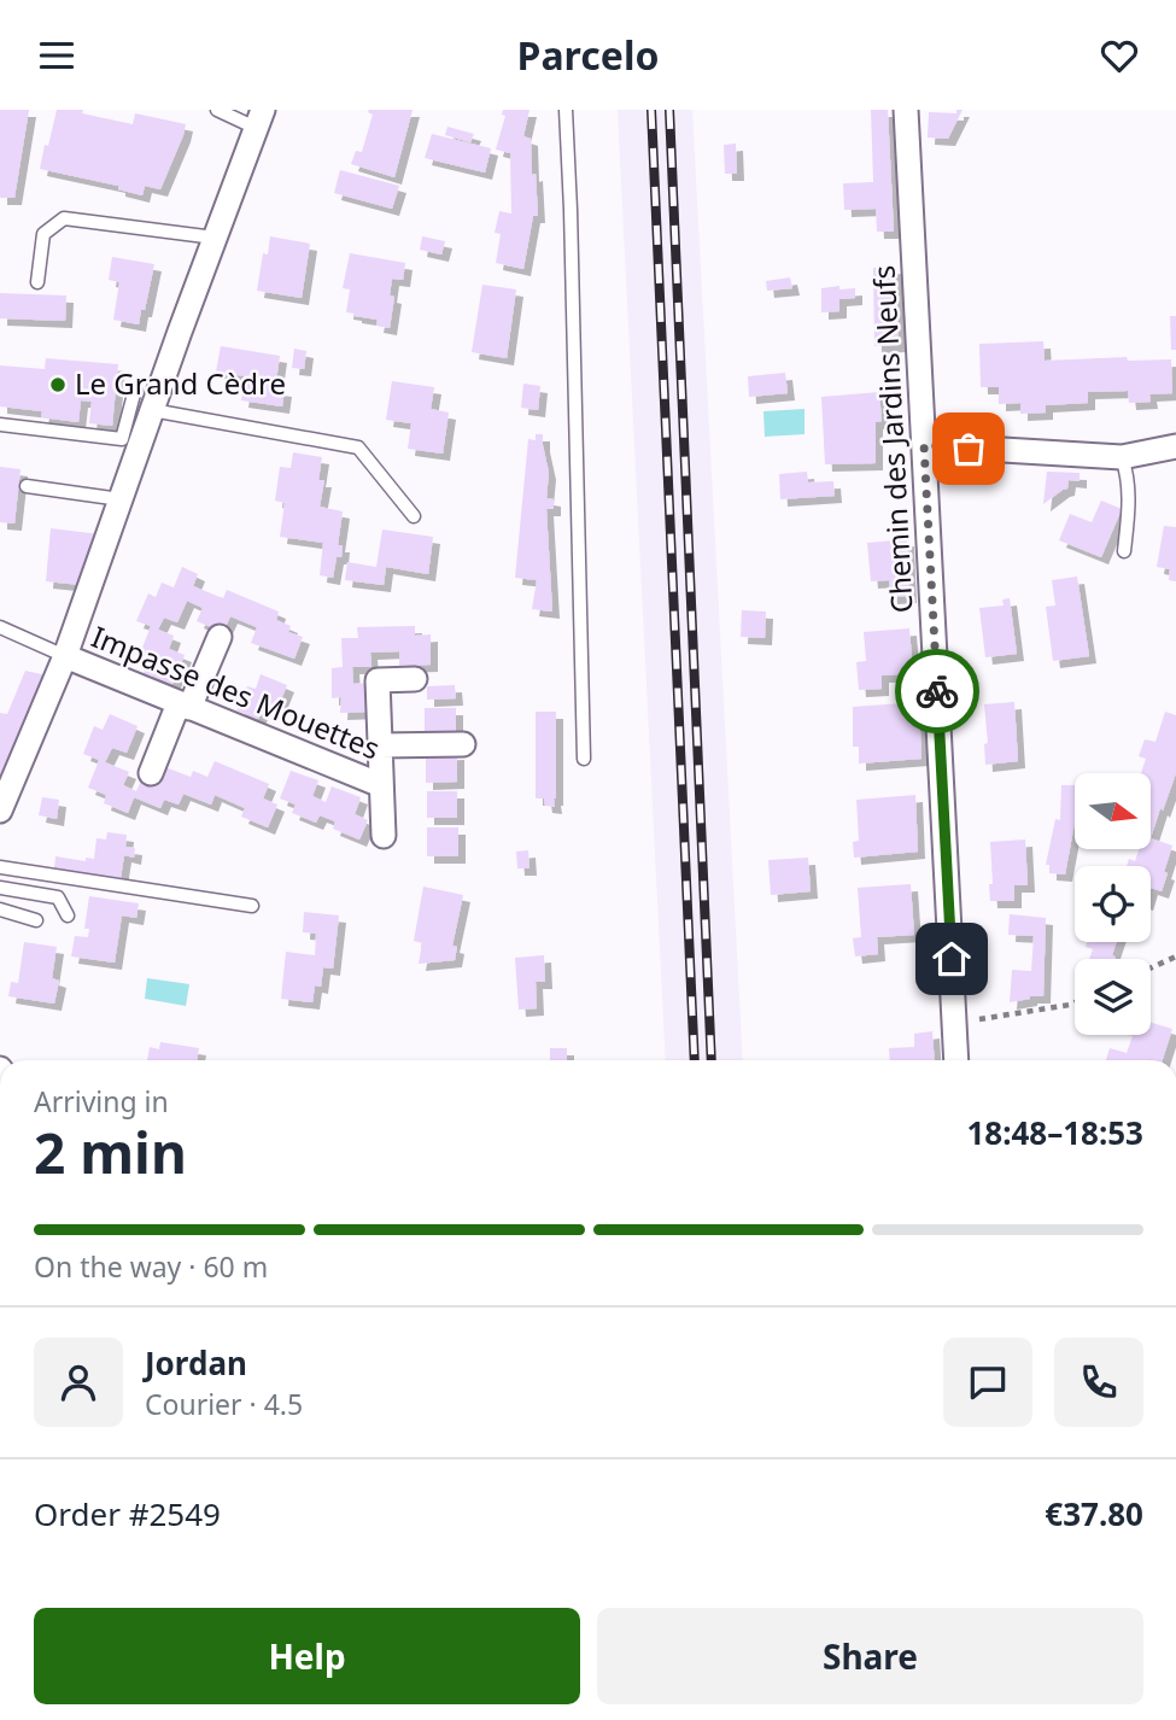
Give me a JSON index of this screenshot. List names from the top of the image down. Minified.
{"streets":{"street":["Chemin des Jardins Neufs","Impasse des Mouettes"]},"places":["Le Grand Cèdre"],"north":"right","page":{"header":"Parcelo","heading":["2 min","Arriving in","18:48–18:53"],"panel":["Jordan","Courier · 4.5","Order #2549","€37.80"],"bar":"On the way · 60 m","buttons":["Help","Share"]}}
